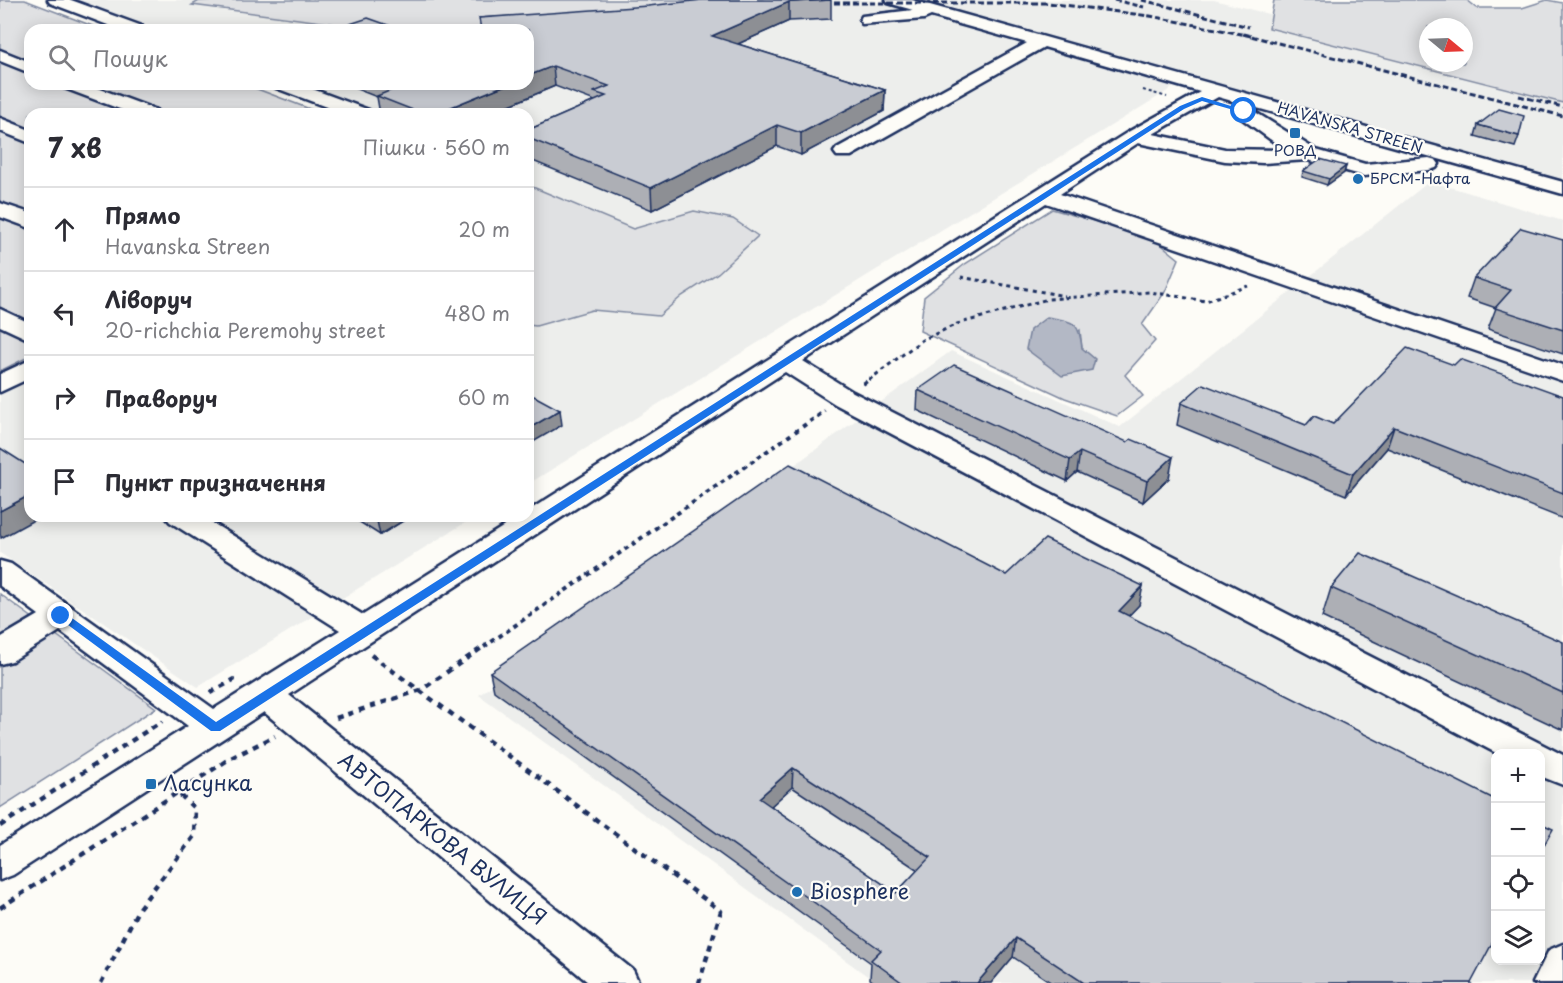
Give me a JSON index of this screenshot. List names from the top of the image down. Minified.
{"streets":{"street":["HAVANSKA STREEN","АВТОПАРКОВА ВУЛИЦЯ"]},"places":{"transit":["РОВД","Ласунка"],"other":["БРСМ-Нафта","Biosphere"]},"north":"right","page":{"search":"Пошук","heading":["7 хв","Пішки · 560 m"],"list":[["Прямо","Havanska Streen","20 m"],["Ліворуч","20-richchia Peremohy street","480 m"],["Праворуч","60 m"],"Пункт призначення"],"map_buttons":["+","−"]}}
